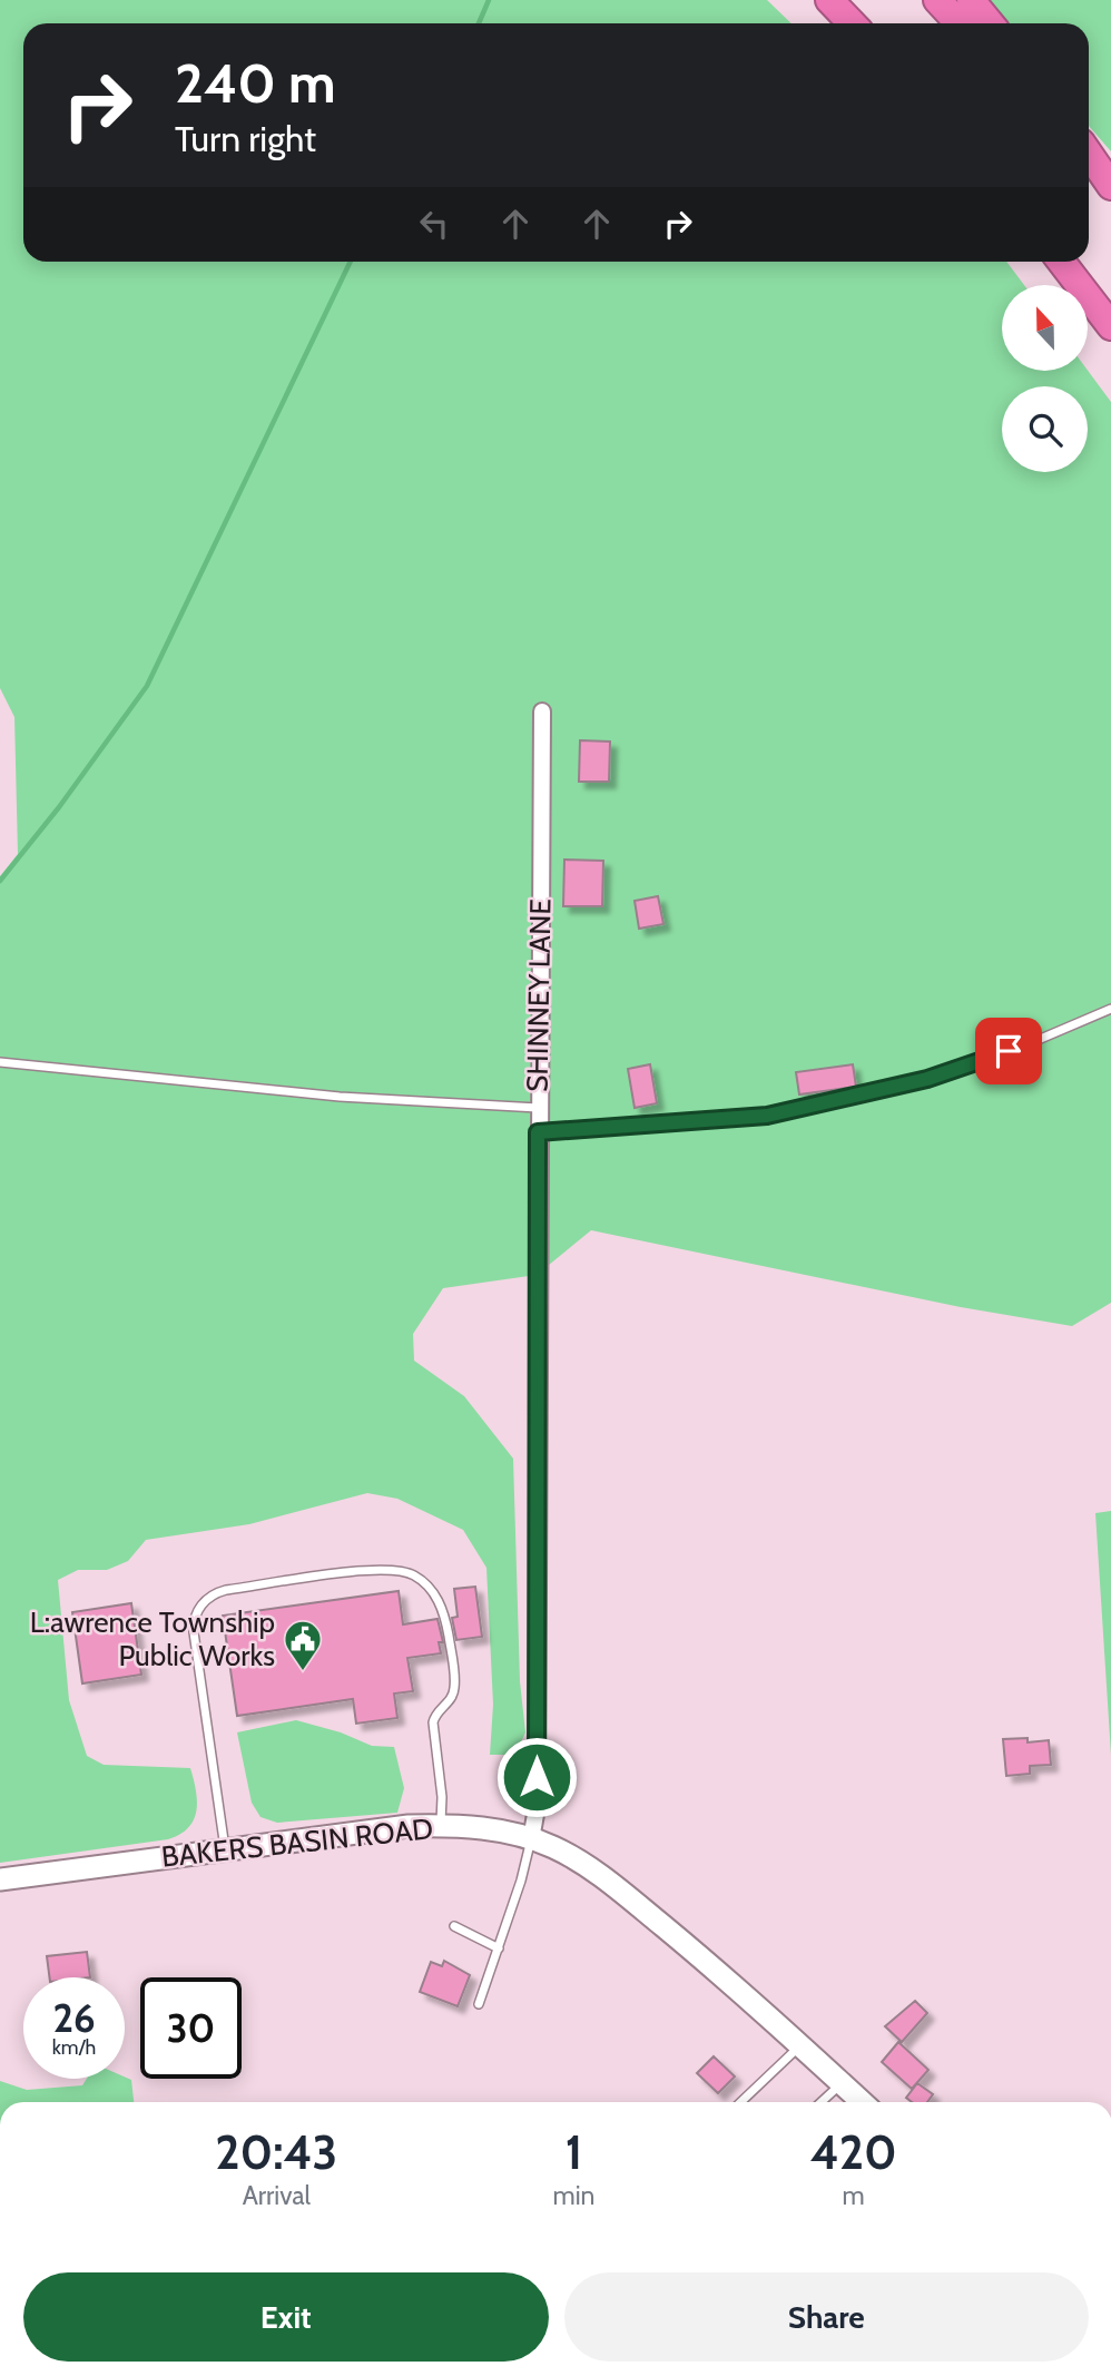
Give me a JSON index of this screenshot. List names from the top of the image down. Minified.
{"streets":{"main road":["BAKERS BASIN ROAD"],"street":["SHINNEY LANE"]},"crossings":[["SHINNEY LANE","BAKERS BASIN ROAD"]],"places":{"public building":["L:awrence Township Public Works"]},"north":"top","page":{"turn":["240 m","Turn right"],"speed":"26 km/h","limit":"30","eta":["20:43","Arrival","1","min","420","m"],"buttons":["Exit","Share"]}}
